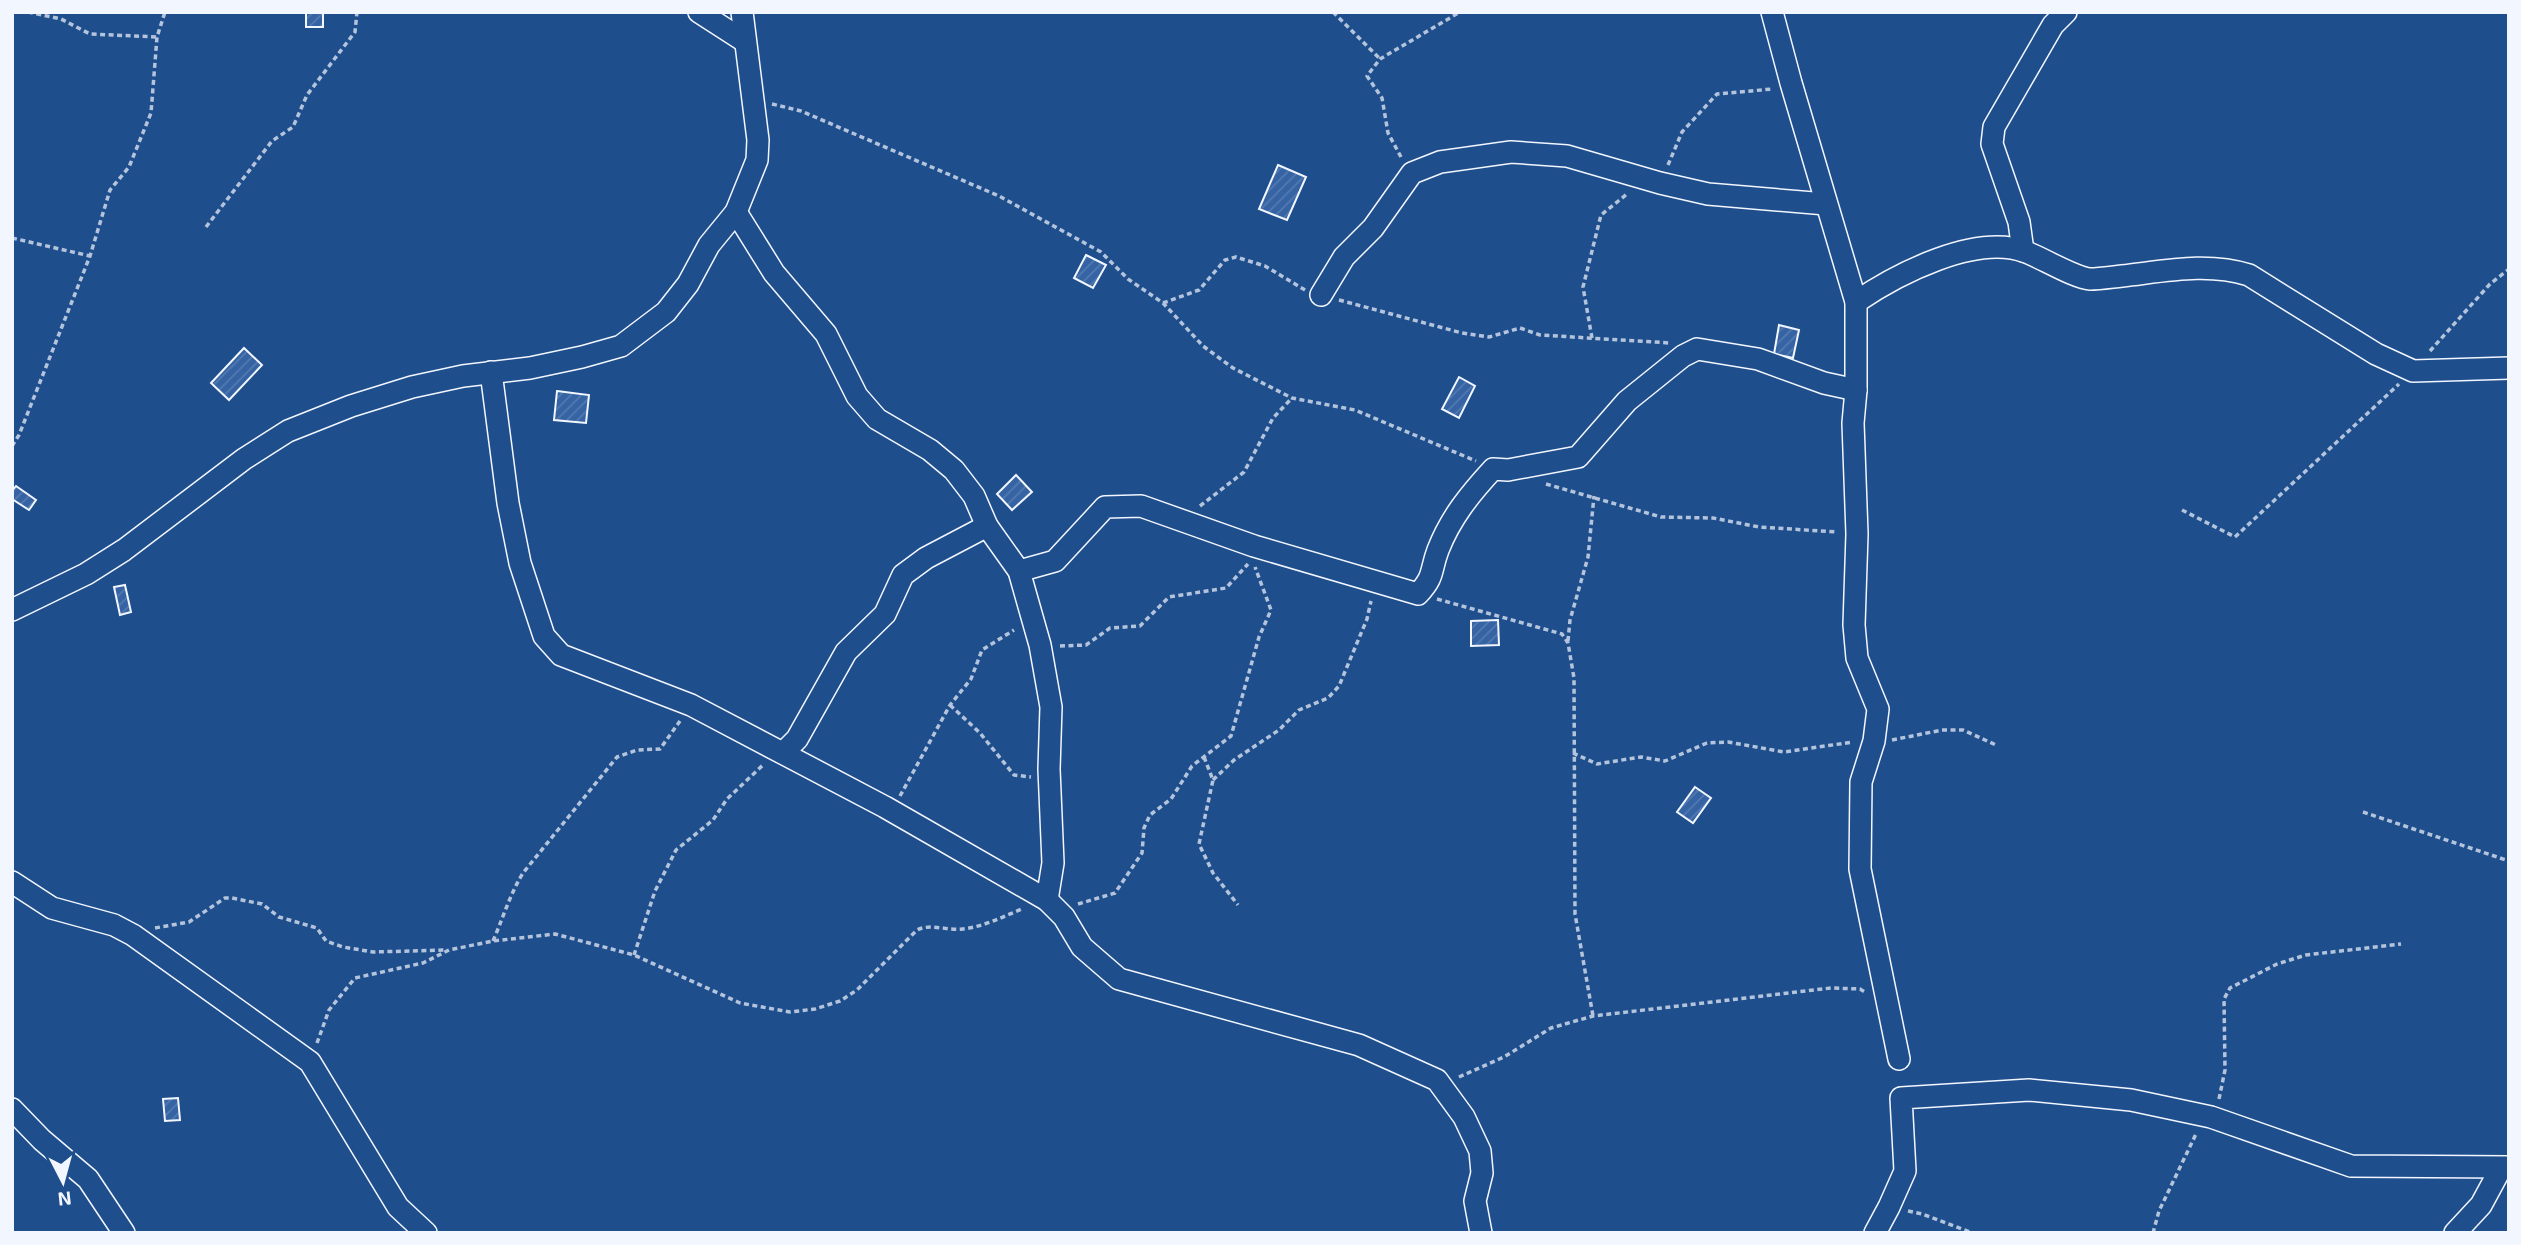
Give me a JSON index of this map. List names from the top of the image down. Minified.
{"north":"bottom"}
